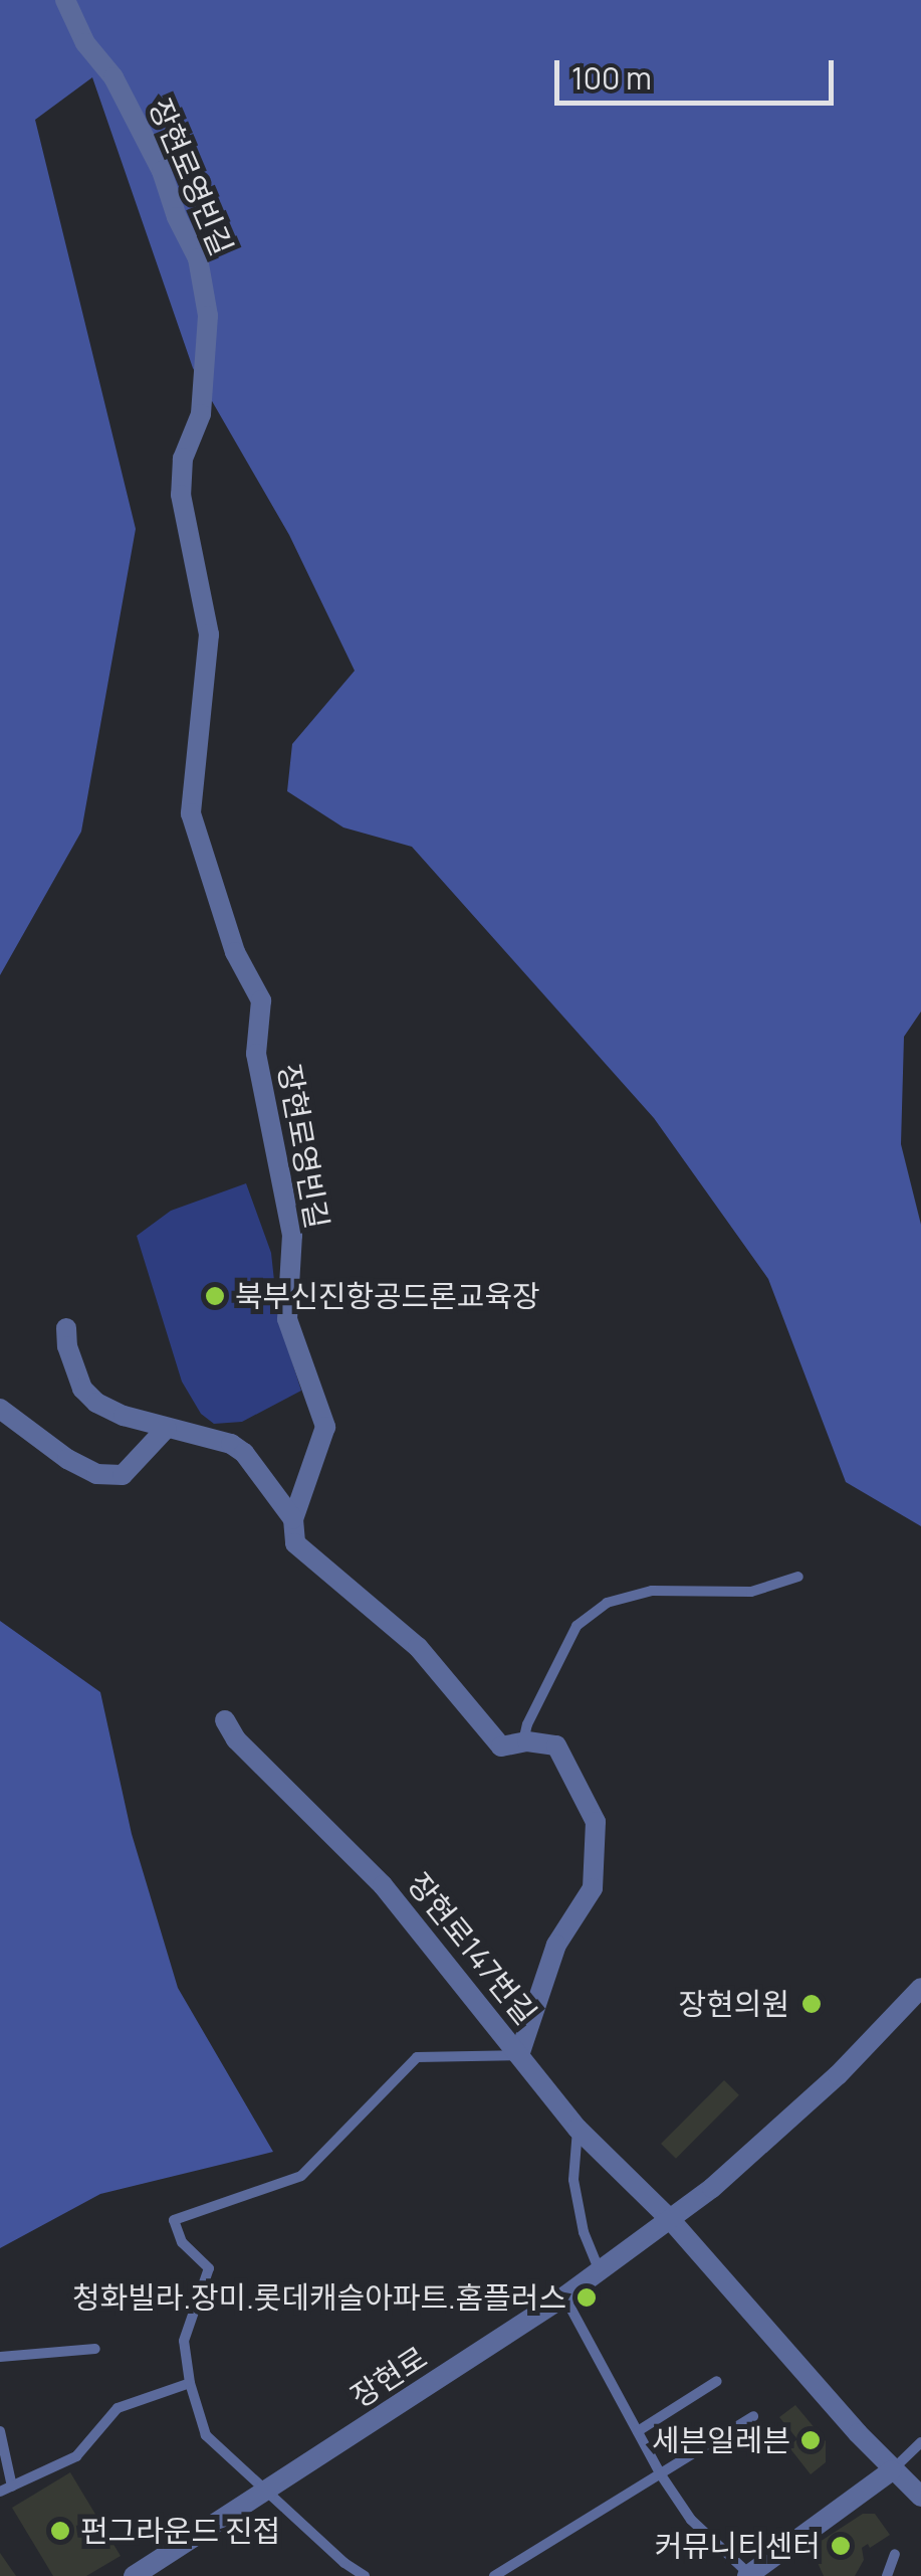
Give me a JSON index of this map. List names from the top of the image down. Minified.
{"streets":{"street":["장현로영빈길","장현로147번길","장현로"]},"crossings":[["장현로147번길","장현로"]],"places":["북부신진항공드론교육장","장현의원","청화빌라.장미.롯데캐슬아파트.홈플러스","세븐일레븐","펀그라운드 진접","커뮤니티센터"],"scale_bar":"100 m"}
